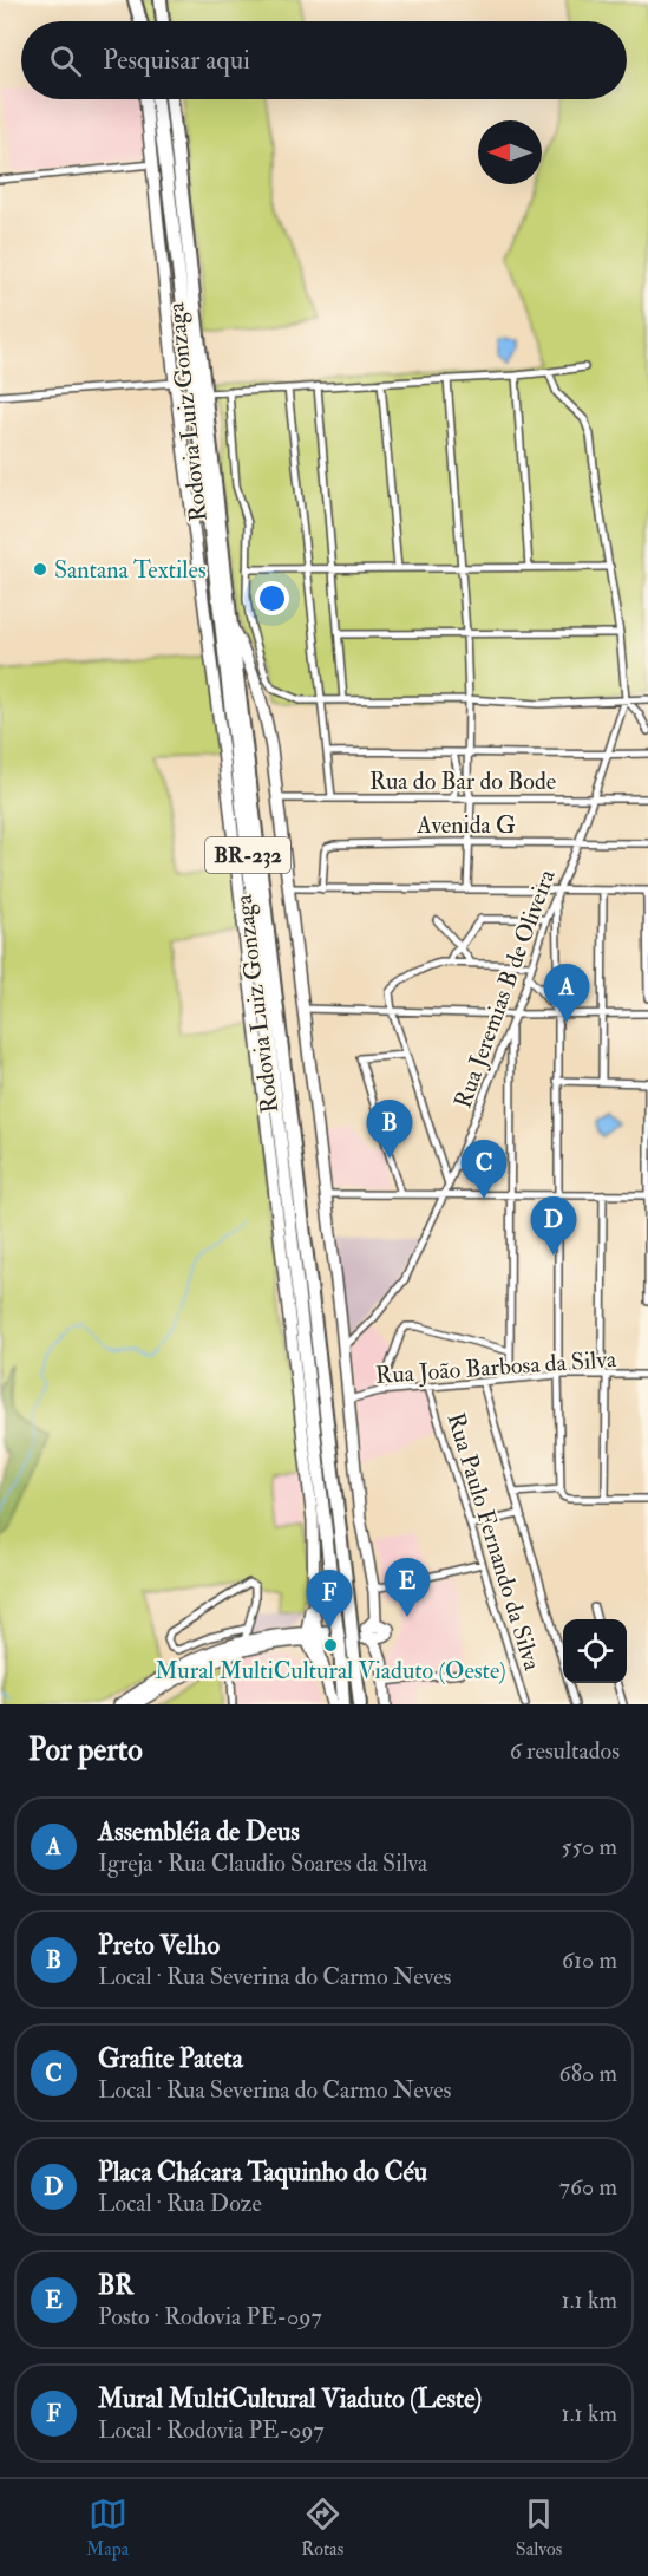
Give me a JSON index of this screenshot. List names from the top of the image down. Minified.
{"streets":{"highway":["Rodovia Luiz Gonzaga","BR-232"],"street":["Rua do Bar do Bode","Avenida G","Rua Jeremias B de Oliveira","Rua João Barbosa da Silva","Rua Paulo Fernando da Silva"]},"crossings":[["Rua do Bar do Bode","BR-232"],["Rua do Bar do Bode","Rua Jeremias B de Oliveira"],["Avenida G","Rua Jeremias B de Oliveira"],["BR-232","Rua Jeremias B de Oliveira"],["BR-232","Rua João Barbosa da Silva"],["Rua João Barbosa da Silva","Rua Paulo Fernando da Silva"]],"places":["Santana Textiles","Mural MultiCultural Viaduto (Oeste)"],"north":"left","page":{"search":"Pesquisar aqui","pins":["A","B","C","D","E","F"],"heading":["Por perto","6 resultados"],"list":[{"mark":"A","name":"Assembléia de Deus","note":"Igreja · Rua Claudio Soares da Silva","value":"550 m"},{"mark":"B","name":"Preto Velho","note":"Local · Rua Severina do Carmo Neves","value":"610 m"},{"mark":"C","name":"Grafite Pateta","note":"Local · Rua Severina do Carmo Neves","value":"680 m"},{"mark":"D","name":"Placa Chácara Taquinho do Céu","note":"Local · Rua Doze","value":"760 m"},{"mark":"E","name":"BR","note":"Posto · Rodovia PE-097","value":"1.1 km"},{"mark":"F","name":"Mural MultiCultural Viaduto (Leste)","note":"Local · Rodovia PE-097","value":"1.1 km"}],"nav":["Mapa","Rotas","Salvos"]}}
